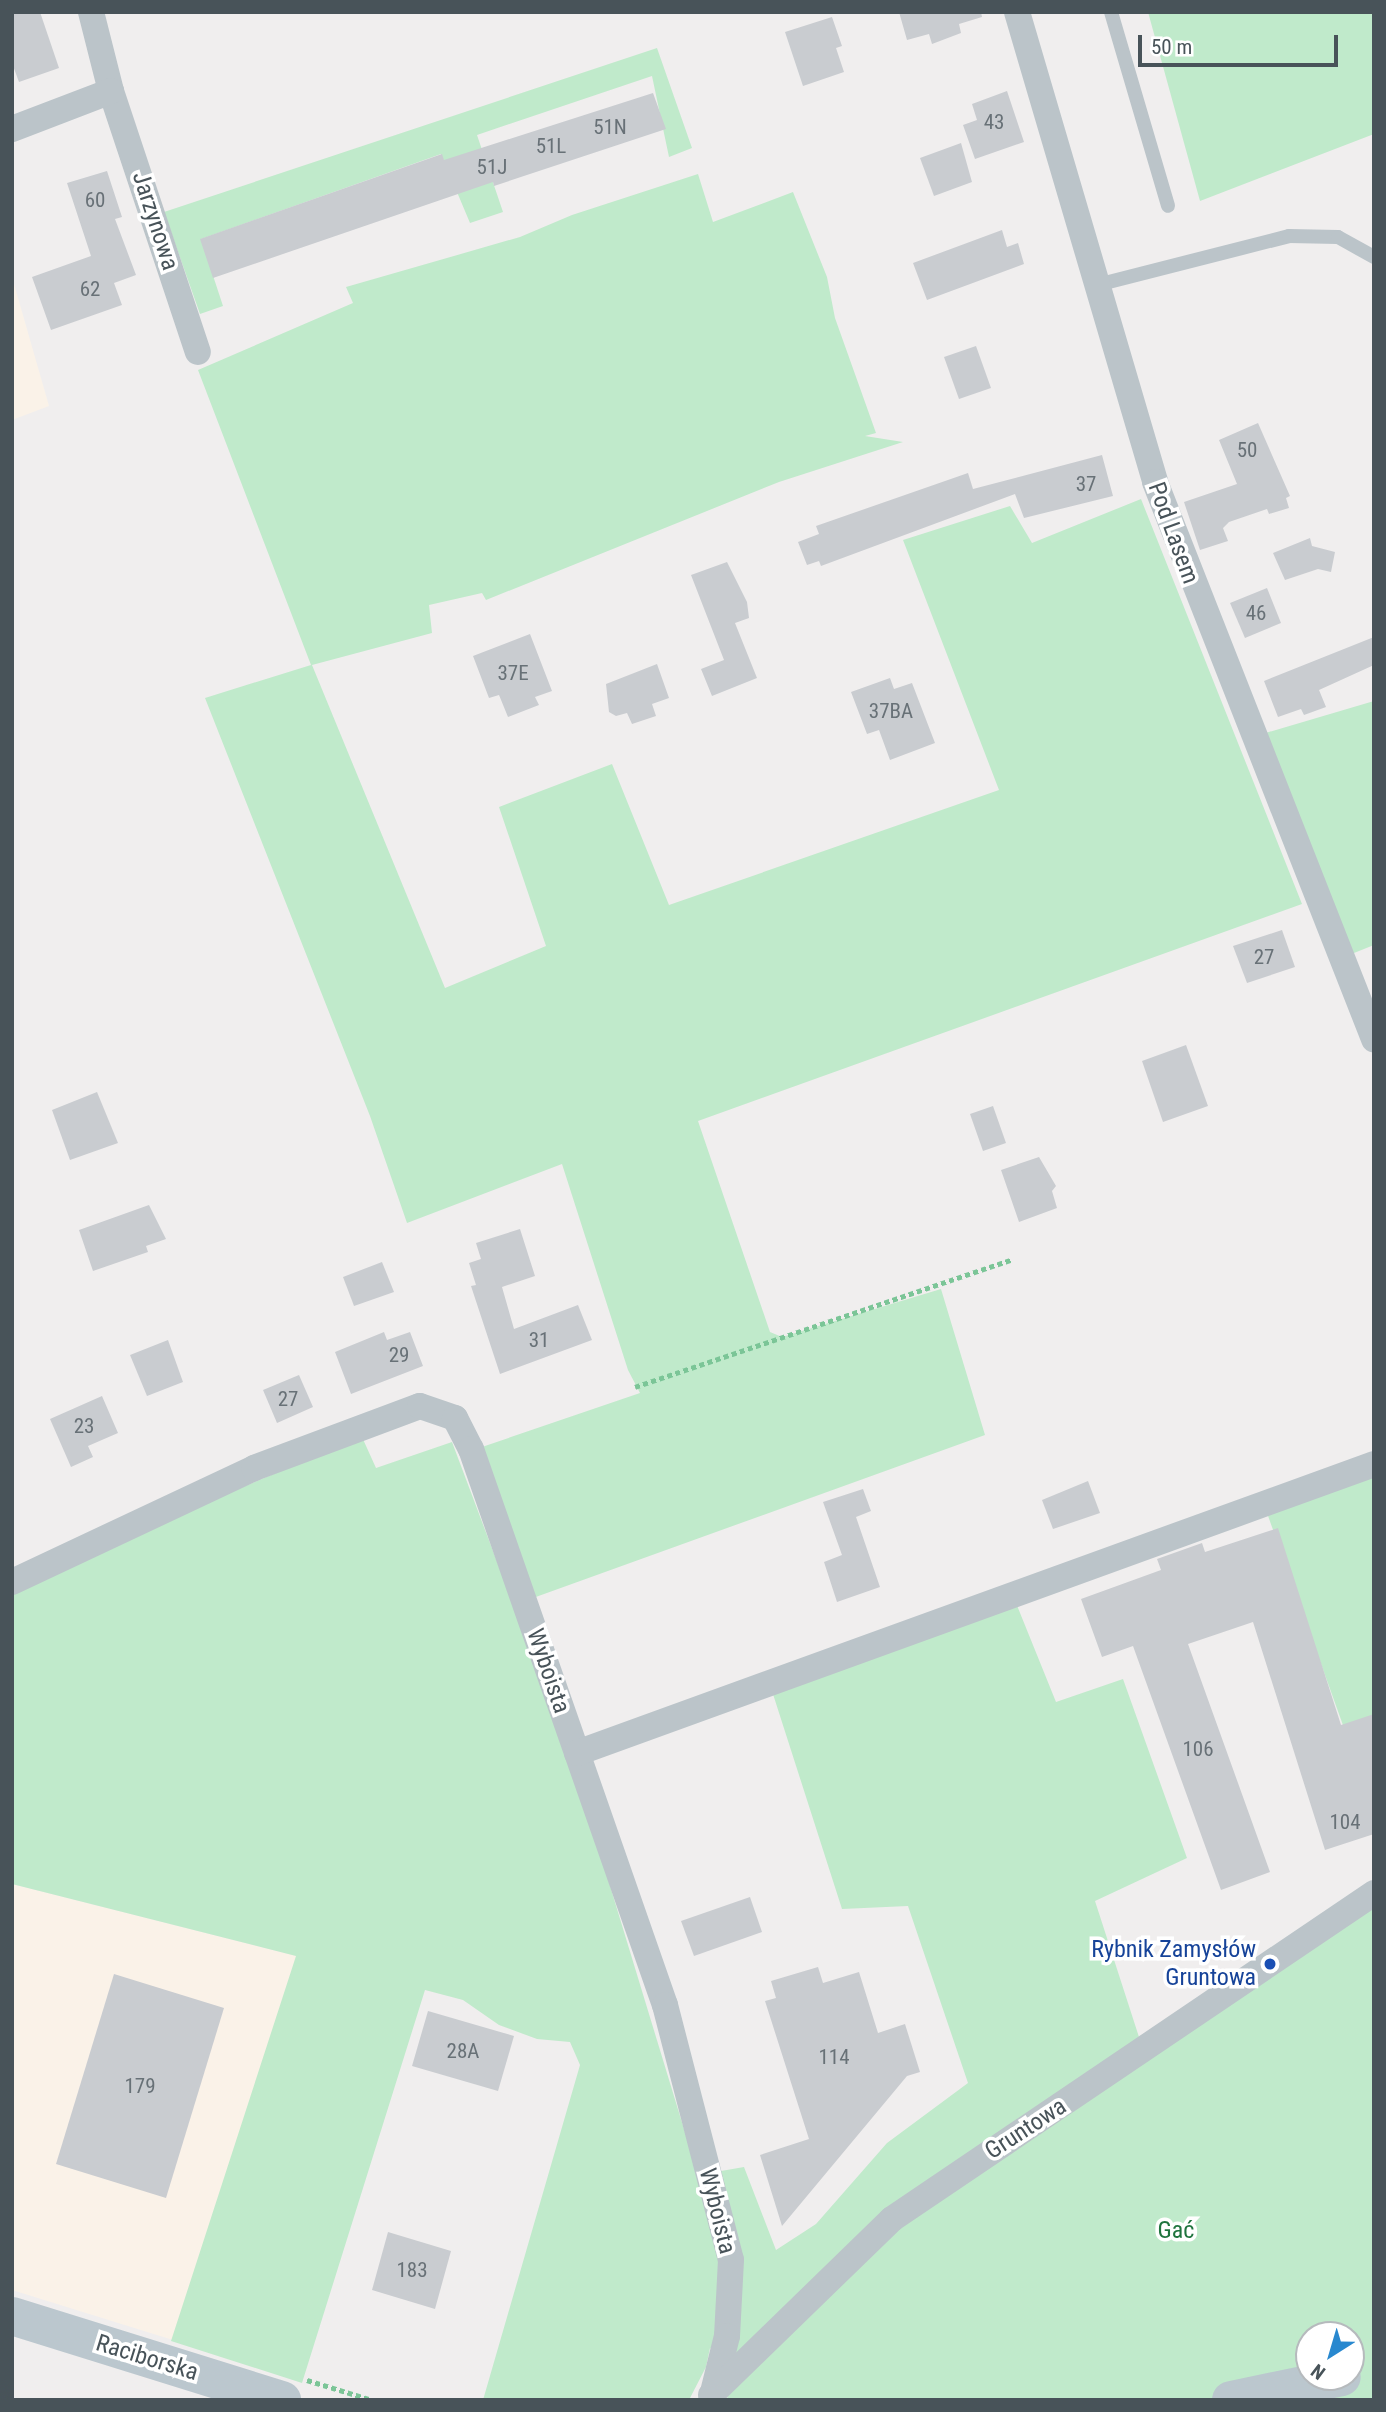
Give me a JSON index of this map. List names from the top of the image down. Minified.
{"streets":{"main road":["Raciborska"],"street":["Jarzynowa","Pod Lasem","Wyboista","Gruntowa"]},"crossings":[["Wyboista","Gruntowa"]],"parks":["Gać"],"places":["Rybnik Zamysłów Gruntowa"],"house_numbers":["43","51N","51L","51J","60","62","50","37","46","37E","37BA","27","31","29","27","23","106","104","28A","114","179","183"],"scale_bar":"50 m","north":"bottom left"}
